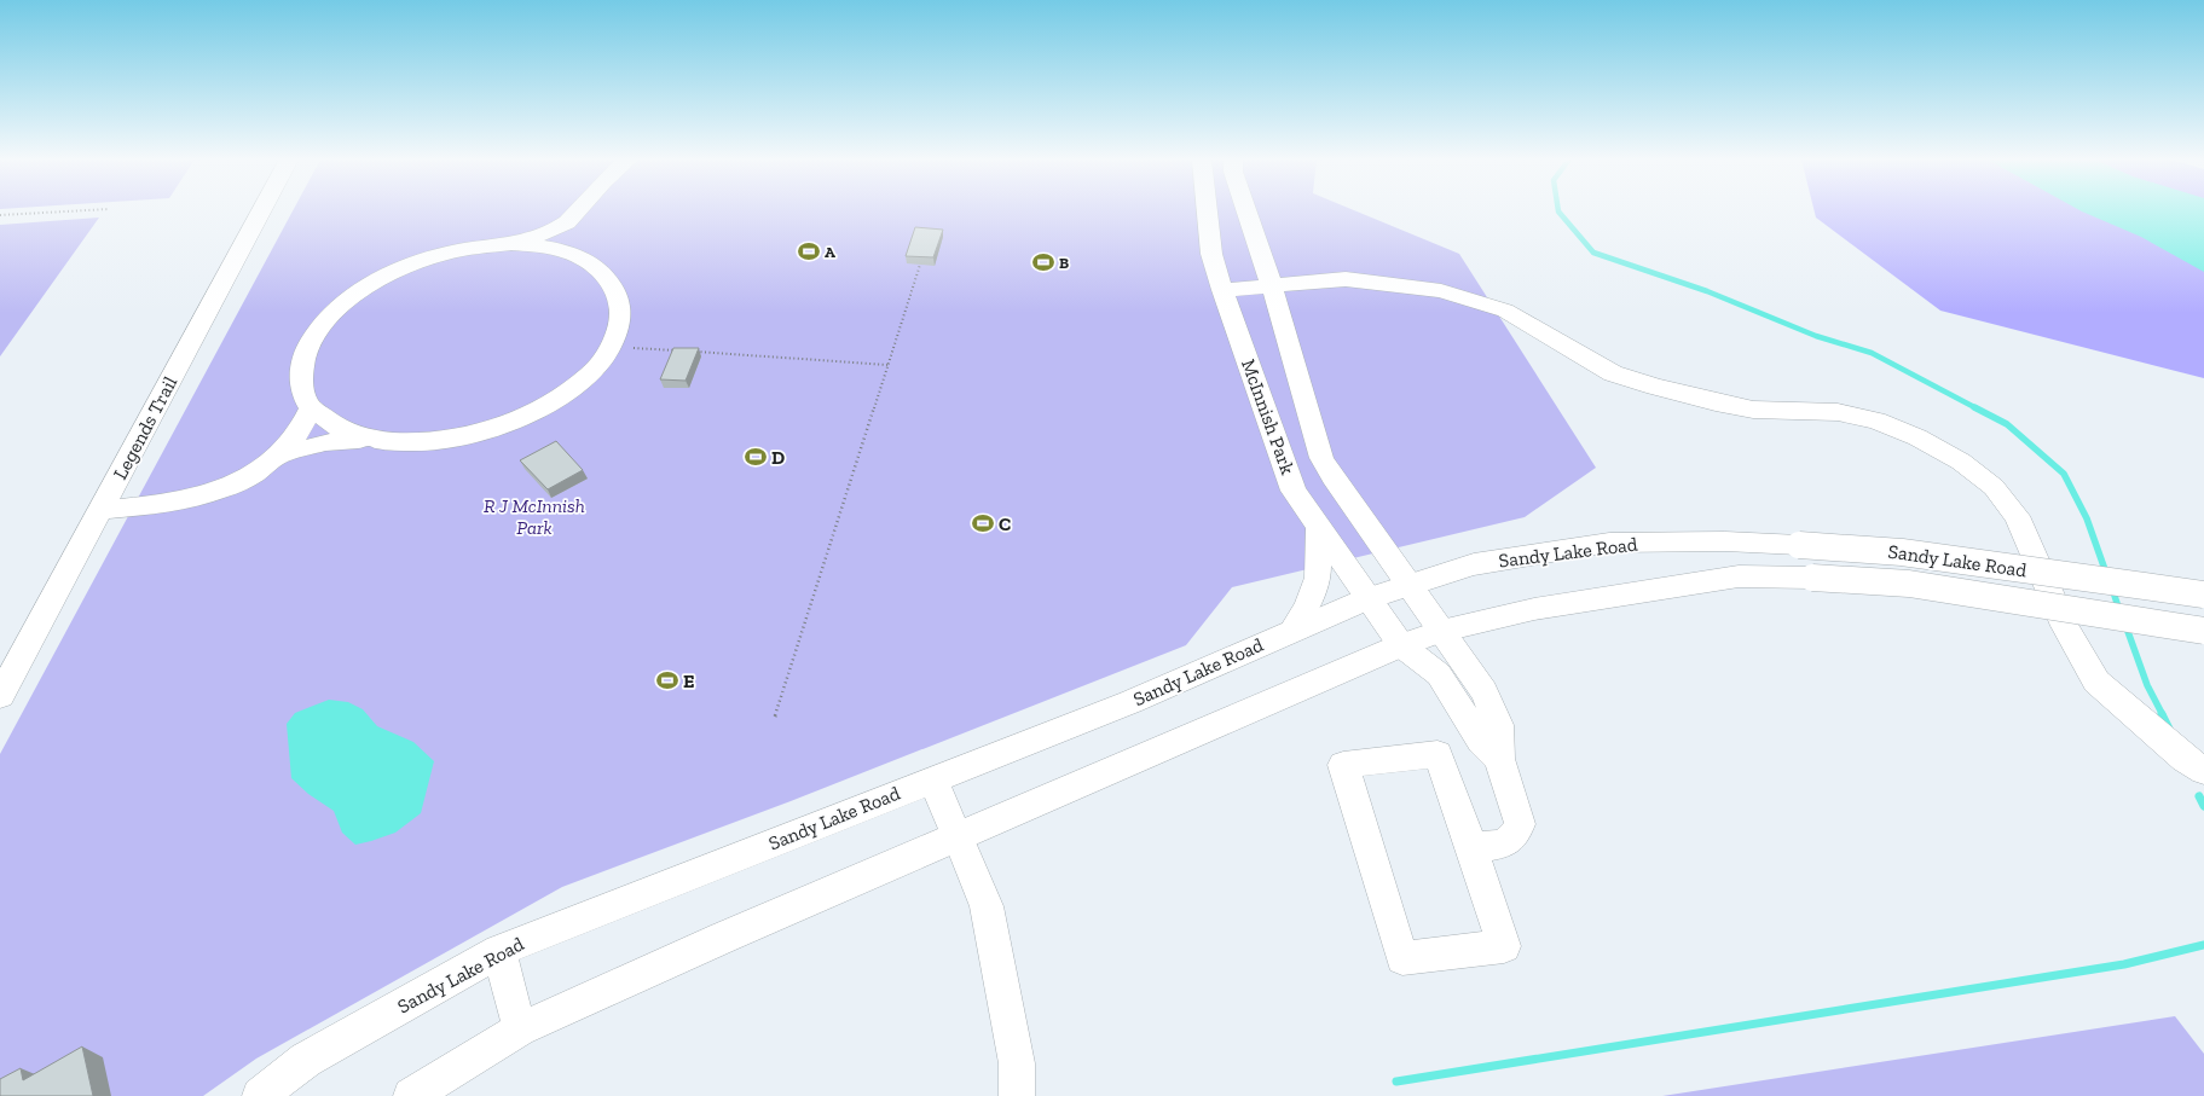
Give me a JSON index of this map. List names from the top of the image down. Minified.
{"streets":{"main road":["McInnish Park","Legends Trail","Sandy Lake Road"]},"crossings":[["McInnish Park","Sandy Lake Road"]],"parks":["R J McInnish Park"],"places":{"sports":["A","B","D","C","E"]}}
